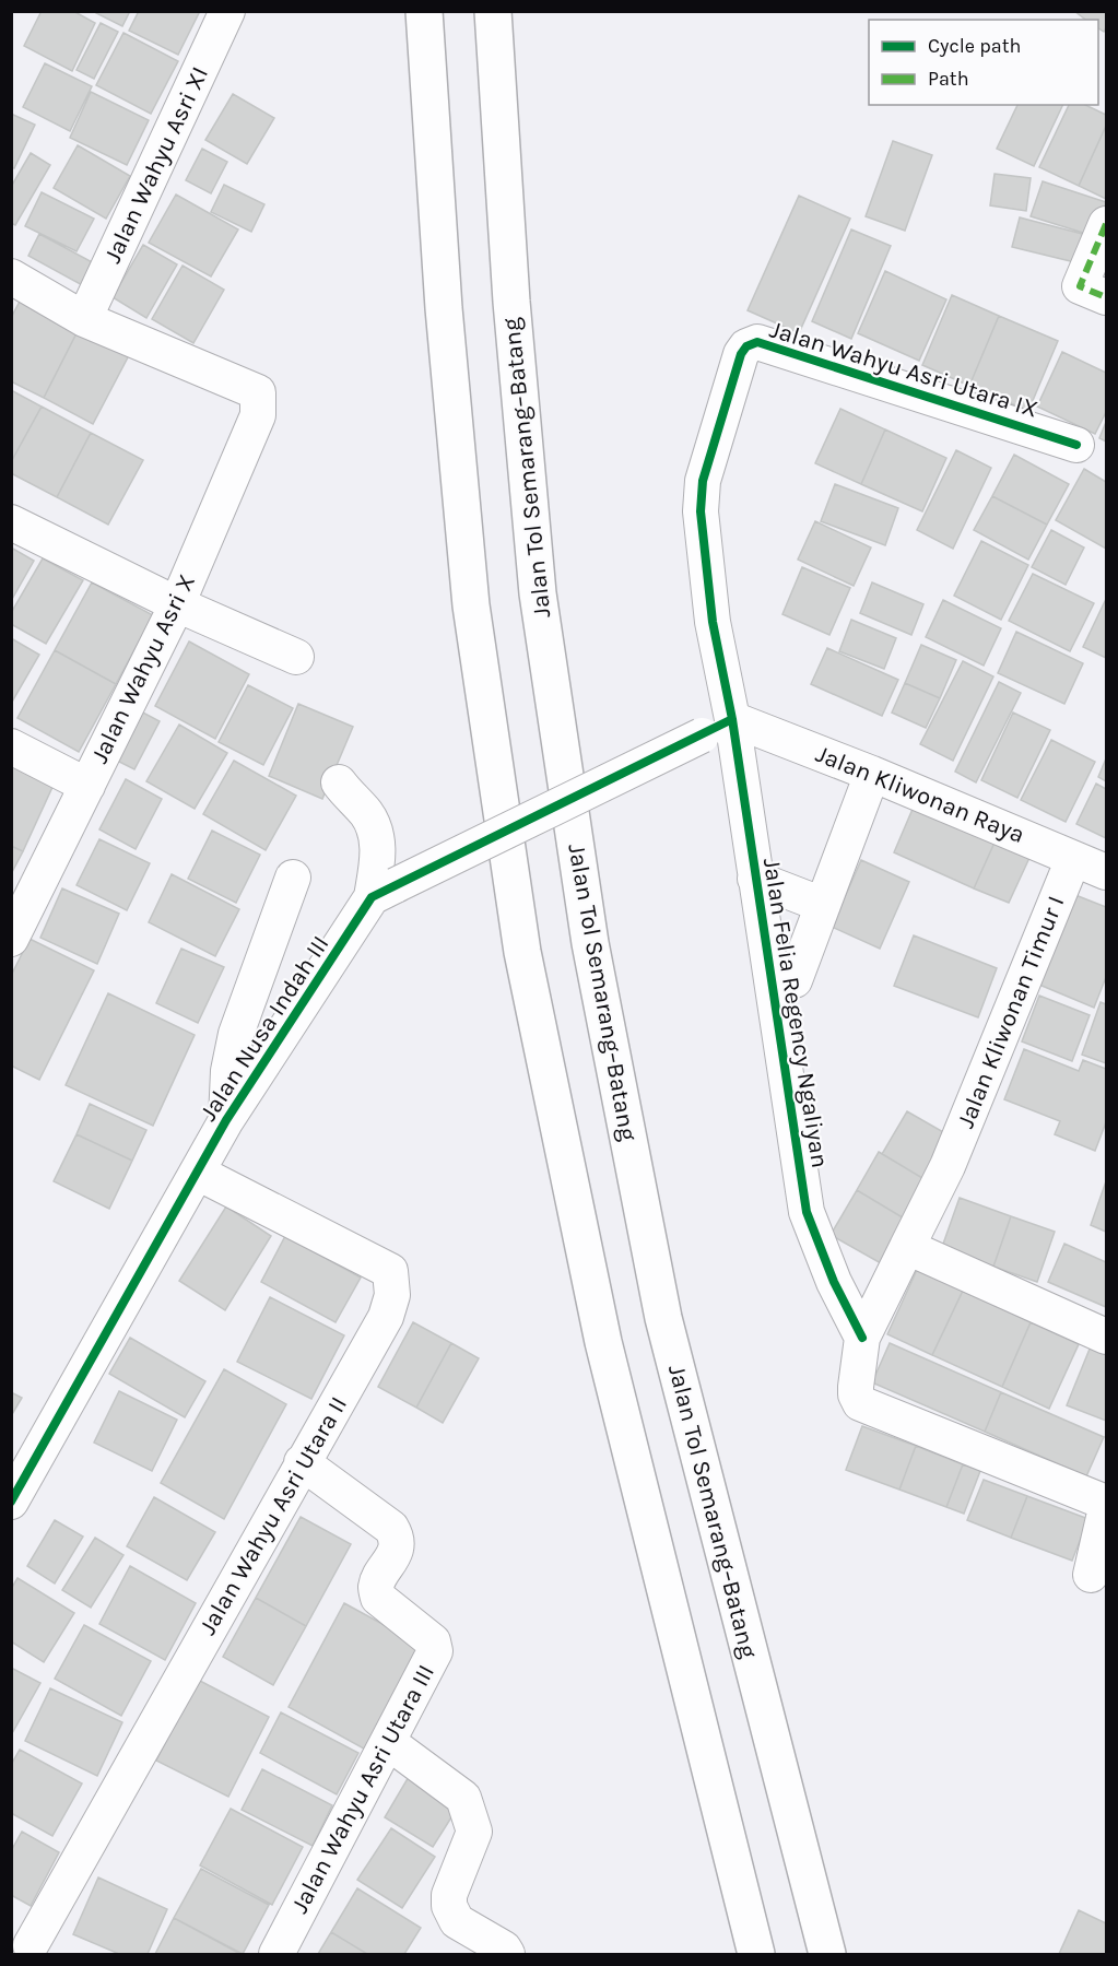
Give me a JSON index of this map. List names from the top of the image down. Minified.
{"streets":{"highway":["Jalan Tol Semarang–Batang"],"street":["Jalan Wahyu Asri XI","Jalan Wahyu Asri Utara IX","Jalan Wahyu Asri X","Jalan Kliwonan Raya","Jalan Kliwonan Timur I","Jalan Felia Regency Ngaliyan","Jalan Nusa Indah III","Jalan Wahyu Asri Utara II","Jalan Wahyu Asri Utara III"]},"crossings":[["Jalan Wahyu Asri XI","Jalan Wahyu Asri X"],["Jalan Wahyu Asri Utara IX","Jalan Kliwonan Raya"],["Jalan Wahyu Asri Utara IX","Jalan Felia Regency Ngaliyan"],["Jalan Kliwonan Raya","Jalan Kliwonan Timur I"],["Jalan Kliwonan Raya","Jalan Felia Regency Ngaliyan"],["Jalan Nusa Indah III","Jalan Wahyu Asri Utara II"],["Jalan Wahyu Asri Utara II","Jalan Wahyu Asri Utara III"]],"legend":["Cycle path","Path"]}
